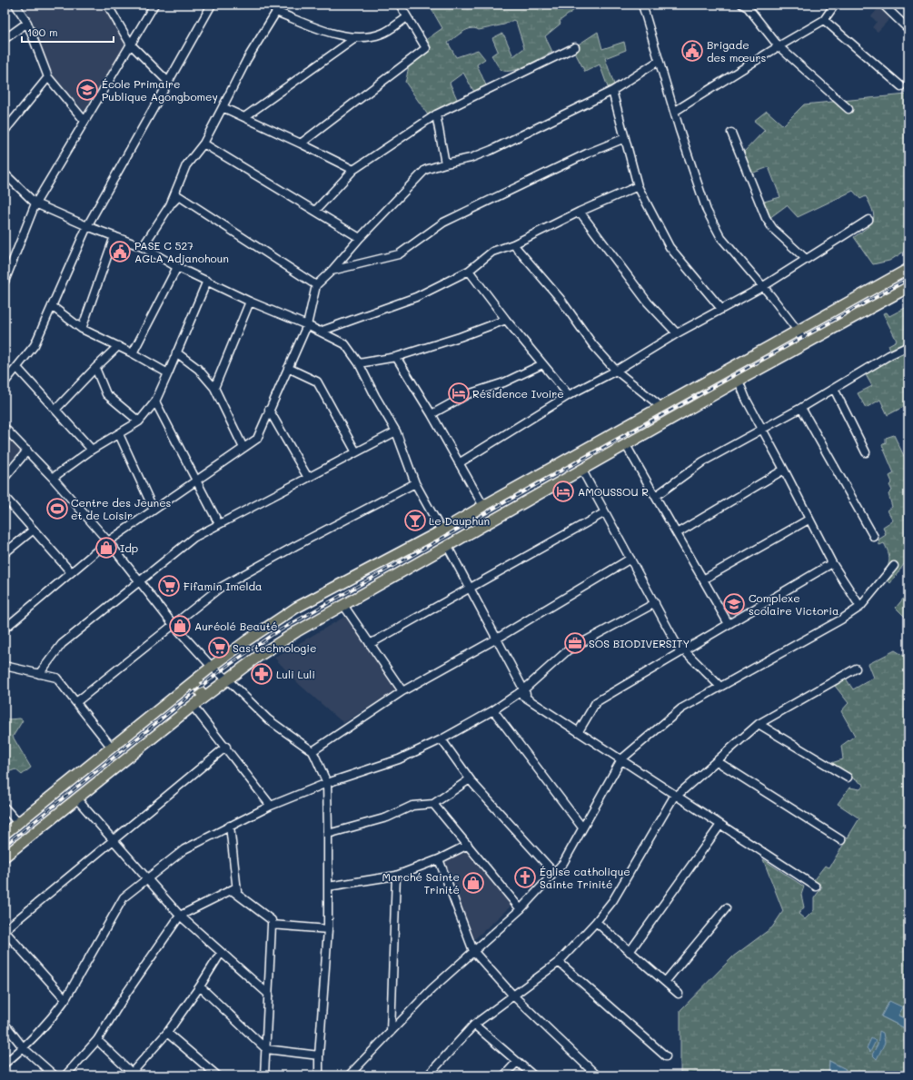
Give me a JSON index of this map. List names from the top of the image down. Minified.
{"places":{"public building":["Brigade des mœurs","PASE C 527 AGLA Adjanohoun"],"school or university":["École Primaire Publique Agongbomey","Complexe scolaire Victoria"],"hotel":["Résidence Ivoire","AMOUSSOU R"],"sports":["Centre des Jeunes et de Loisir"],"bar":["Le Dauphun"],"shop":["Idp","Auréolé Beauté","Marché Sainte Trinité"],"supermarket":["Fifamin Imelda","Sas technologie"],"office":["SOS BIODIVERSITY"],"pharmacy":["Luli Luli"],"church":["Église catholique Sainte Trinité"]},"scale_bar":"100 m"}
